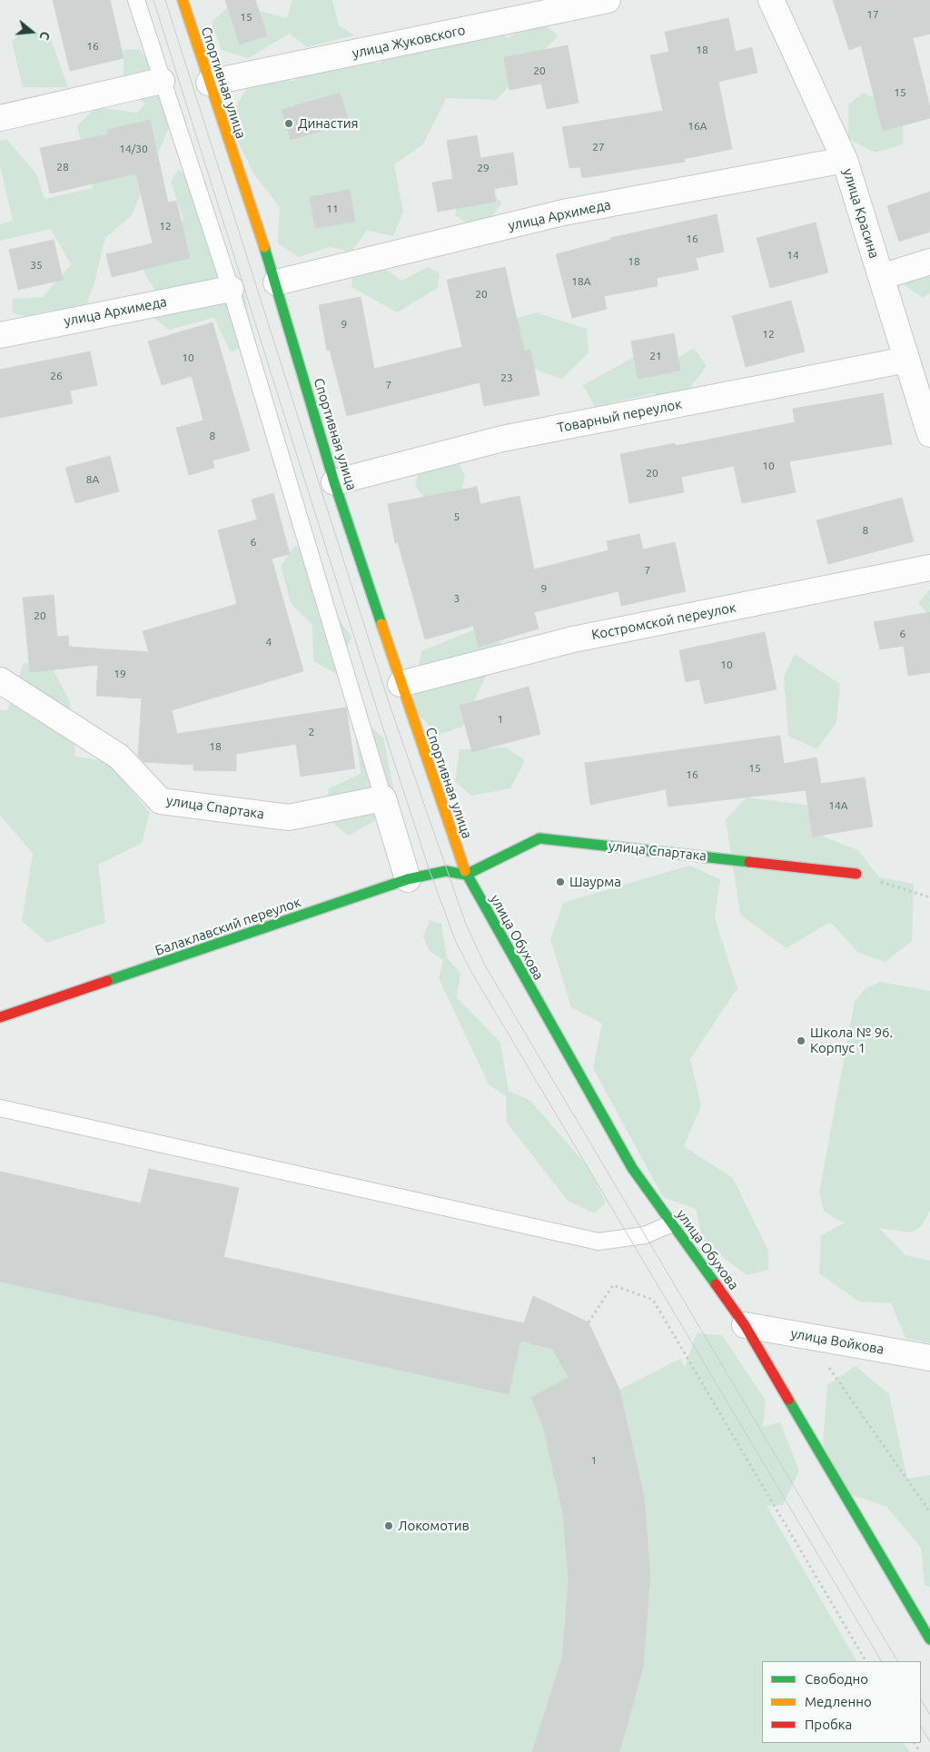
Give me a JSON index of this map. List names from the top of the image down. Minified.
{"streets":{"street":["улица Жуковского","Спортивная улица","улица Красина","улица Архимеда","Товарный переулок","Костромской переулок","улица Спартака","Балаклавский переулок","улица Обухова","улица Войкова"]},"crossings":[["улица Жуковского","Спортивная улица"],["Спортивная улица","улица Архимеда"],["Спортивная улица","Товарный переулок"],["Спортивная улица","Костромской переулок"],["Спортивная улица","улица Спартака"],["Спортивная улица","Балаклавский переулок"],["Спортивная улица","улица Обухова"],["улица Красина","улица Архимеда"],["улица Красина","Товарный переулок"],["улица Спартака","Балаклавский переулок"],["улица Спартака","улица Обухова"],["Балаклавский переулок","улица Обухова"],["улица Обухова","улица Войкова"]],"places":["Династия","Шаурма","Школа № 96. Корпус 1","Локомотив"],"house_numbers":["17","15","16","18","20","15","16А","27","14/30","28","29","11","12","16","14","18","35","18А","20","9","12","21","10","26","23","7","8","10","20","8А","5","8","6","7","9","3","20","6","4","10","19","1","2","18","15","16","14А","1"],"legend":["Свободно","Медленно","Пробка"],"north":"right"}
